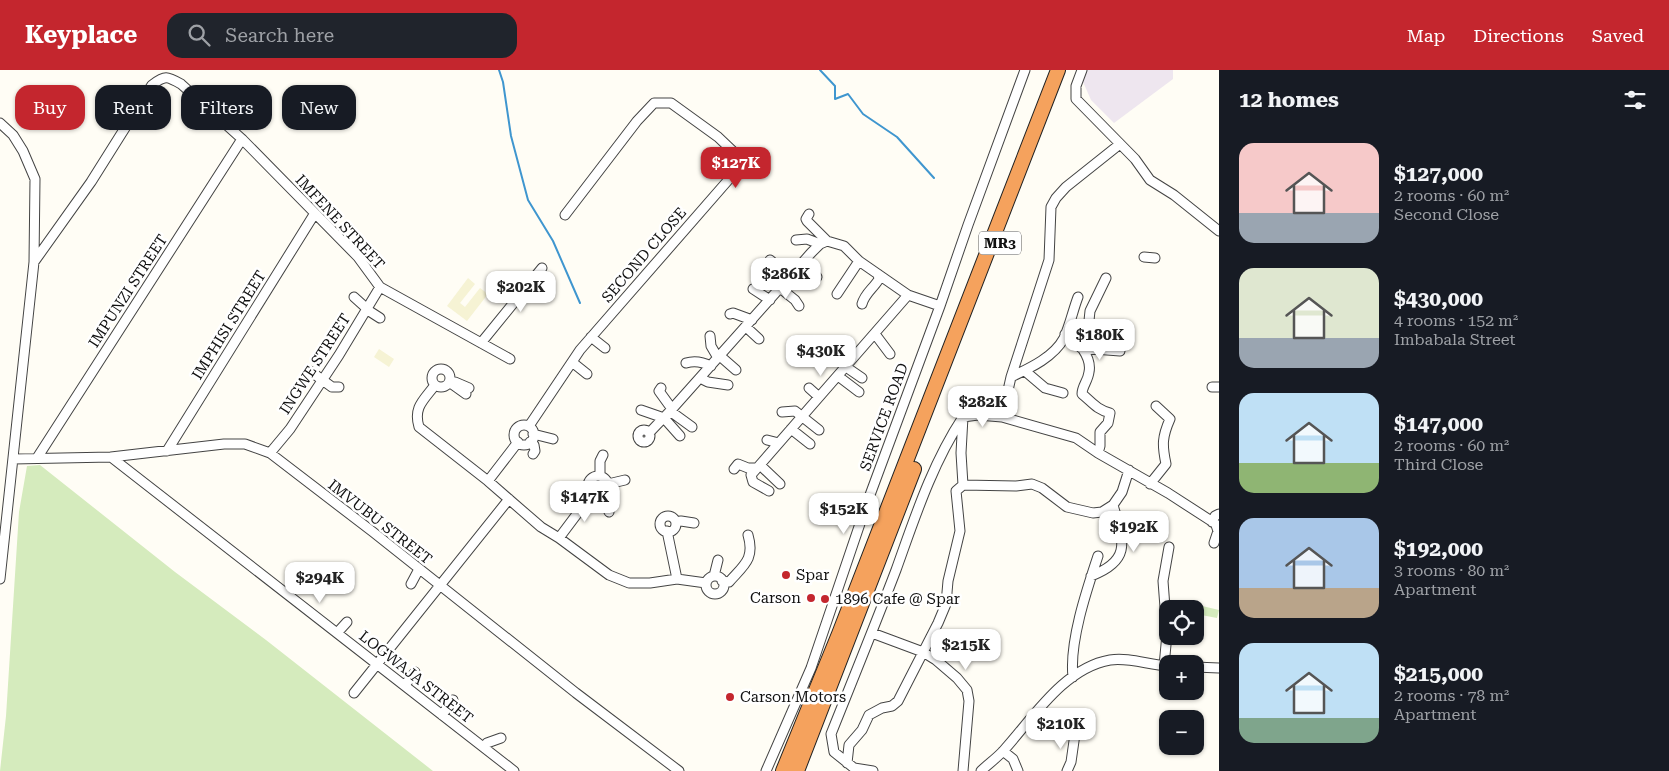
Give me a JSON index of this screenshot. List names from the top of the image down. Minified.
{"streets":{"highway":["MR3"],"street":["IMFENE STREET","SECOND CLOSE","IMPUNZI STREET","IMPHISI STREET","INGWE STREET","SERVICE ROAD","IMVUBU STREET","LOGWAJA STREET"]},"crossings":[["IMFENE STREET","IMPUNZI STREET"],["IMFENE STREET","IMPHISI STREET"],["IMFENE STREET","INGWE STREET"],["IMPUNZI STREET","IMVUBU STREET"],["IMPHISI STREET","IMVUBU STREET"],["INGWE STREET","IMVUBU STREET"],["IMVUBU STREET","LOGWAJA STREET"]],"places":["Spar","Carson","1896 Cafe @ Spar","Carson Motors"],"page":{"header":"Keyplace","search":"Search here","nav":["Map","Directions","Saved"],"heading":"12 homes","chip":["Buy","Rent","Filters","New"],"list":[{"name":"$127,000","note":"2 rooms · 60 m² · Second Close"},{"name":"$430,000","note":"4 rooms · 152 m² · Imbabala Street"},{"name":"$147,000","note":"2 rooms · 60 m² · Third Close"},{"name":"$192,000","note":"3 rooms · 80 m² · Apartment"},{"name":"$215,000","note":"2 rooms · 78 m² · Apartment"}],"price":["$127K","$286K","$202K","$180K","$430K","$282K","$147K","$152K","$192K","$294K","$215K","$210K"],"map_buttons":["+","−"]}}
